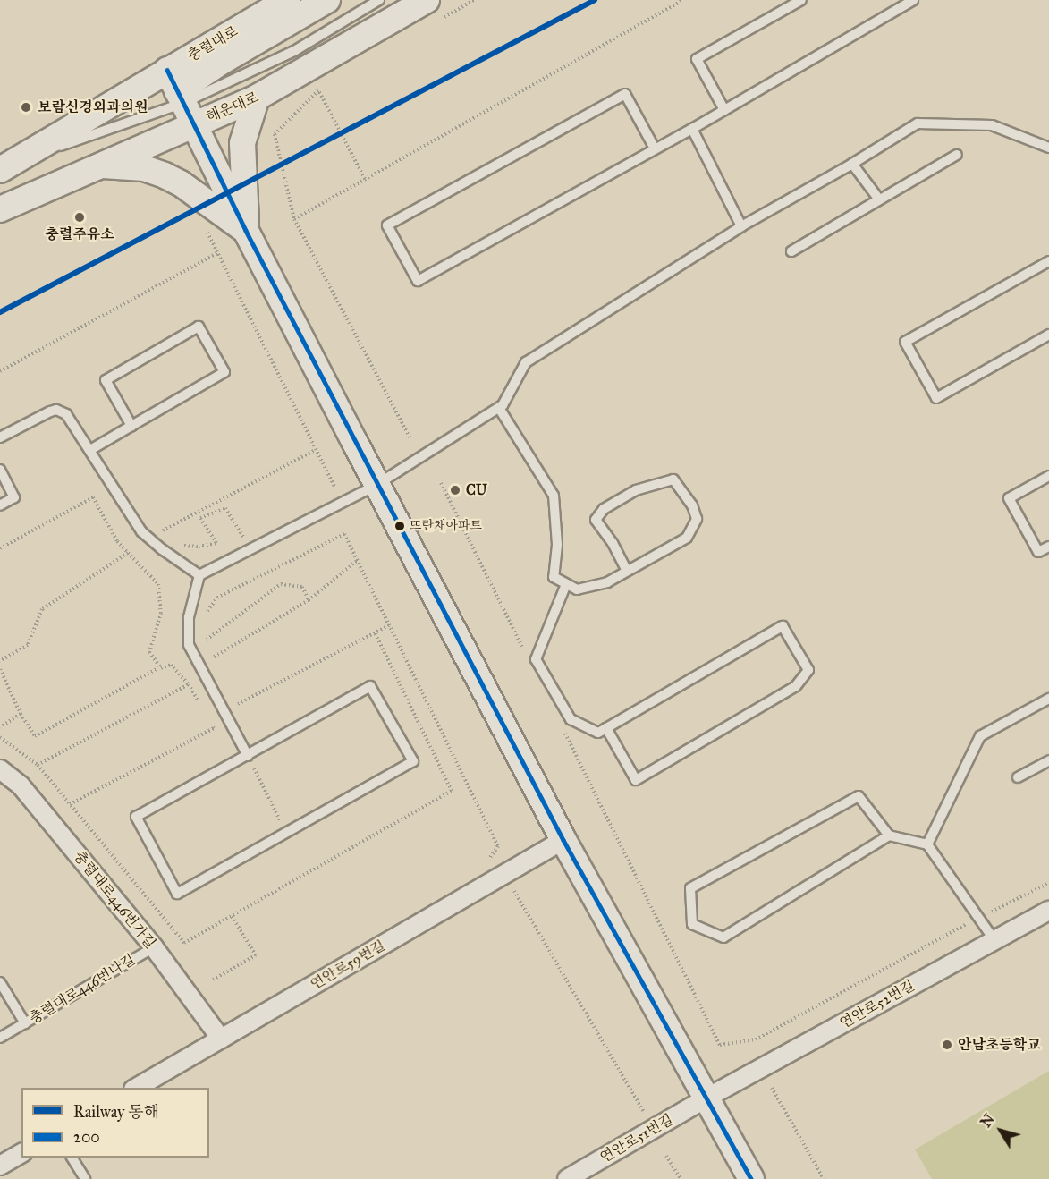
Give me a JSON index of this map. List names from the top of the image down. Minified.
{"streets":{"main road":["충렬대로","해운대로"],"street":["충렬대로446번가길","연안로59번길","연안로52번길","연안로51번길"],"lane":["충렬대로446번나길"]},"crossings":[["충렬대로","해운대로"],["충렬대로446번가길","연안로59번길"],["충렬대로446번가길","충렬대로446번나길"],["연안로52번길","연안로51번길"]],"places":["보람신경외과의원","충렬주유소","CU","뜨란채아파트","안남초등학교"],"lines":["rail line 동해","transit line 200"],"legend":["Railway 동해","200"],"north":"top left"}
